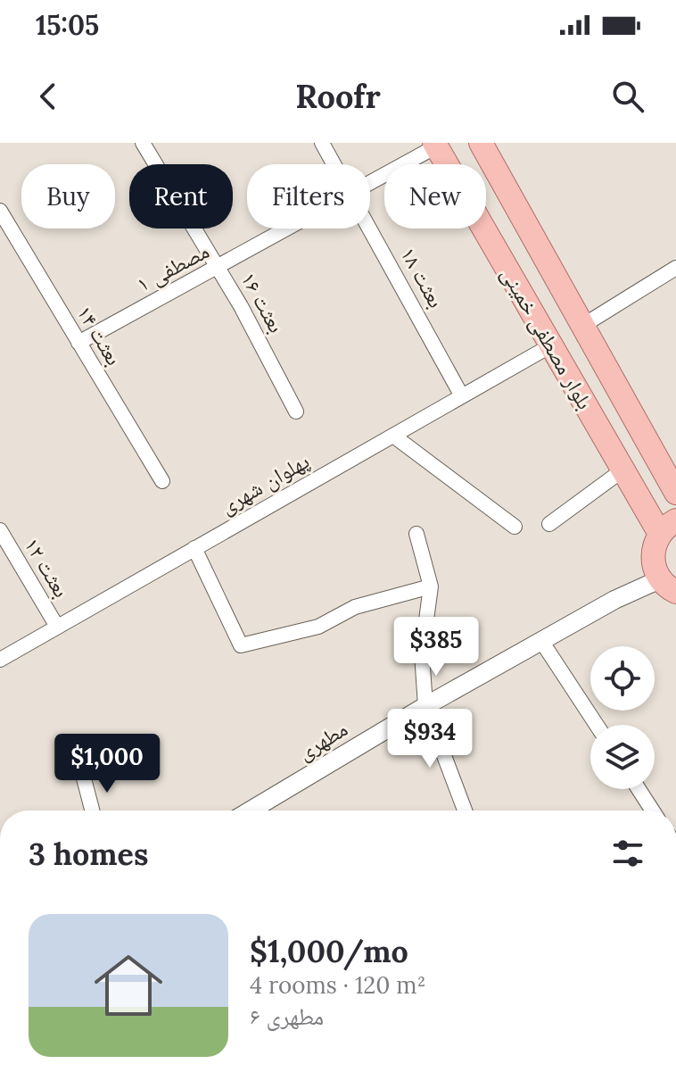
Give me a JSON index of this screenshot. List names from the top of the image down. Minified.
{"streets":{"main road":["بلوار مصطفی خمینی"],"street":["مصطفی ۱","بعثت ۱۸","بعثت ۱۶","بعثت ۱۴","پهلوان شهری","بعثت ۱۲","مطهری"]},"crossings":[["مصطفی ۱","بعثت ۱۶"],["مصطفی ۱","بعثت ۱۴"],["مصطفی ۱","بلوار مصطفی خمینی"],["بعثت ۱۸","پهلوان شهری"],["بلوار مصطفی خمینی","پهلوان شهری"],["پهلوان شهری","بعثت ۱۲"]],"page":{"status":"15:05","header":"Roofr","chip":["Buy","Rent","Filters","New"],"price":["$385","$934","$1,000"],"heading":"3 homes","list":[{"name":"$1,000/mo","note":"4 rooms · 120 m² · مطهری ۶"}]}}
